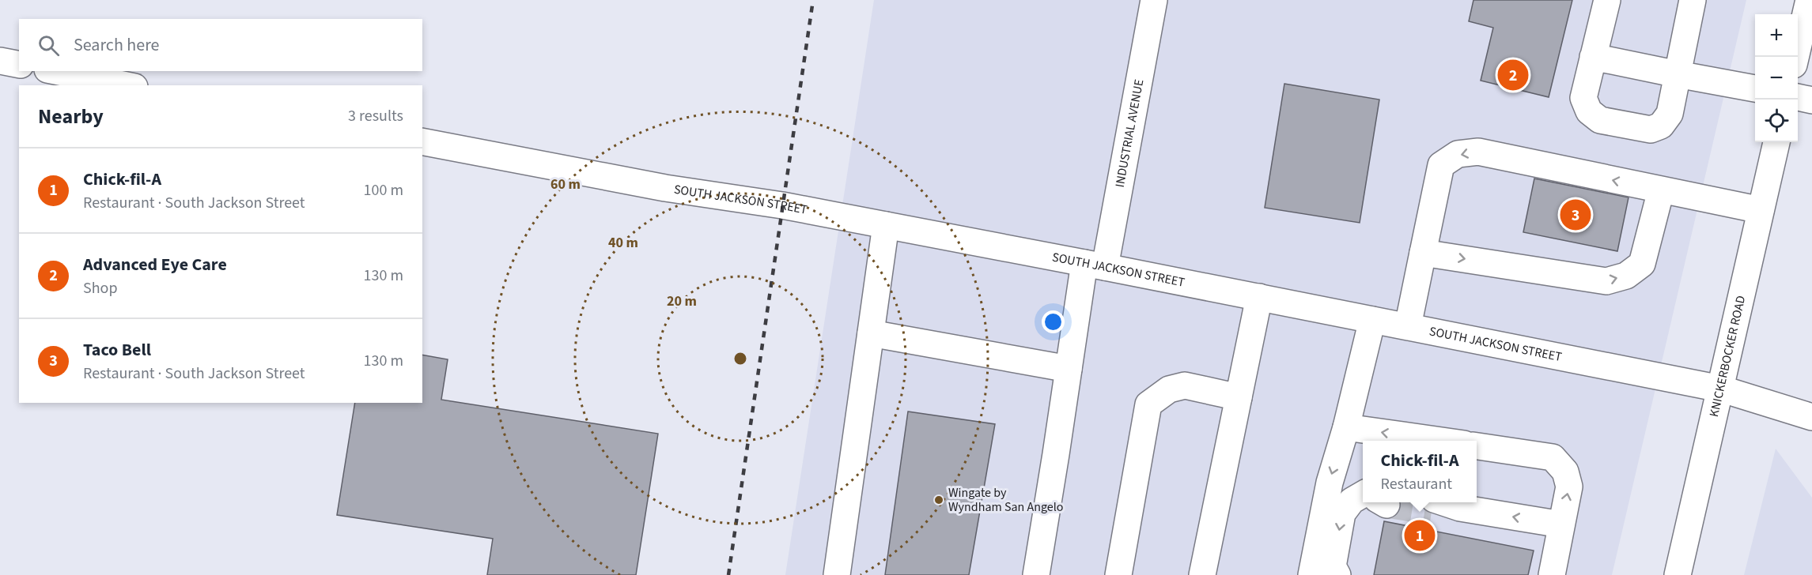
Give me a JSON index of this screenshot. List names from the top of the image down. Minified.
{"streets":{"main road":["INDUSTRIAL AVENUE","SOUTH JACKSON STREET","KNICKERBOCKER ROAD"]},"crossings":[["INDUSTRIAL AVENUE","SOUTH JACKSON STREET"],["SOUTH JACKSON STREET","KNICKERBOCKER ROAD"]],"places":["Wingate by Wyndham San Angelo"],"page":{"map_buttons":["+","−"],"search":"Search here","pins":["2","3","1"],"heading":["Nearby","3 results"],"list":[{"mark":"1","name":"Chick-fil-A","note":"Restaurant · South Jackson Street","value":"100 m"},{"mark":"2","name":"Advanced Eye Care","note":"Shop","value":"130 m"},{"mark":"3","name":"Taco Bell","note":"Restaurant · South Jackson Street","value":"130 m"}],"popup":["Chick-fil-A","Restaurant"]},"rings":["60 m","40 m","20 m"]}
